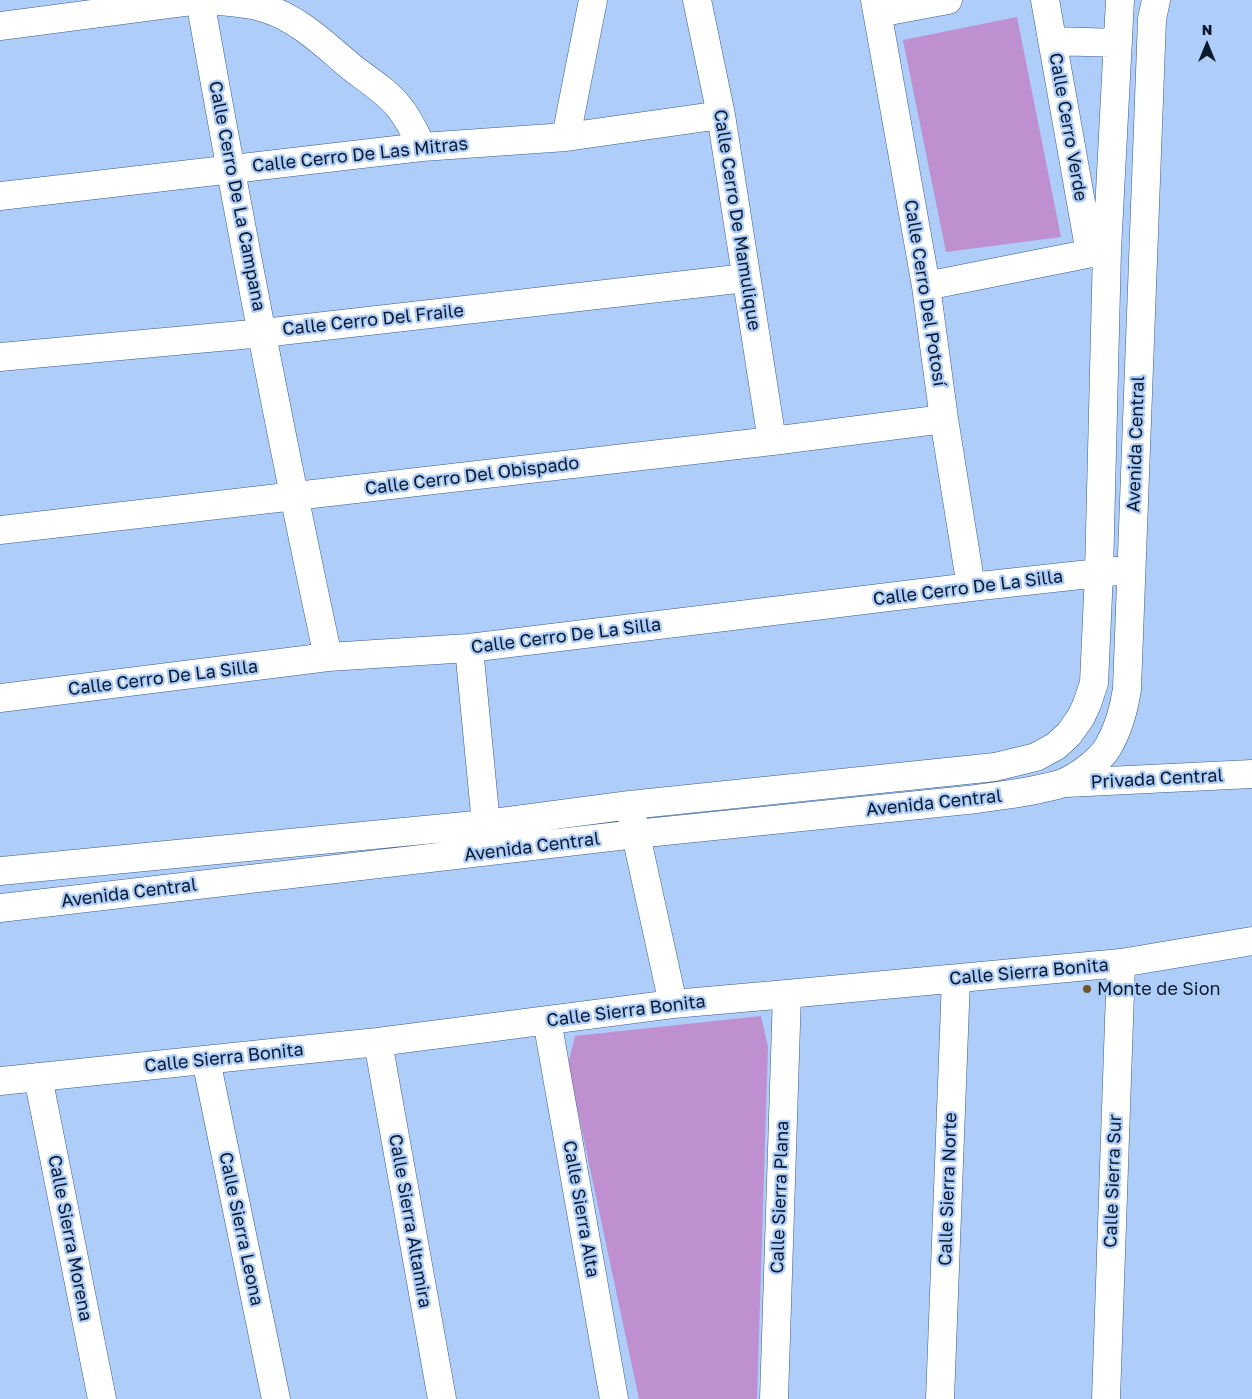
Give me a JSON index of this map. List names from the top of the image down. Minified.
{"streets":{"street":["Calle Cerro Verde","Calle Cerro De Las Mitras","Calle Cerro De La Campana","Calle Cerro De Mamulique","Calle Cerro Del Potosí","Calle Cerro Del Fraile","Avenida Central","Calle Cerro Del Obispado","Calle Cerro De La Silla","Privada Central","Calle Sierra Bonita","Calle Sierra Sur","Calle Sierra Norte","Calle Sierra Plana","Calle Sierra Alta","Calle Sierra Altamira","Calle Sierra Leona","Calle Sierra Morena"]},"crossings":[["Calle Cerro Verde","Avenida Central"],["Calle Cerro De Las Mitras","Calle Cerro De La Campana"],["Calle Cerro De Las Mitras","Calle Cerro De Mamulique"],["Calle Cerro De La Campana","Calle Cerro Del Fraile"],["Calle Cerro De La Campana","Calle Cerro Del Obispado"],["Calle Cerro De La Campana","Calle Cerro De La Silla"],["Calle Cerro De Mamulique","Calle Cerro Del Fraile"],["Calle Cerro De Mamulique","Calle Cerro Del Obispado"],["Calle Cerro Del Potosí","Calle Cerro Del Obispado"],["Calle Cerro Del Potosí","Calle Cerro De La Silla"],["Avenida Central","Calle Cerro De La Silla"],["Avenida Central","Privada Central"],["Calle Sierra Bonita","Calle Sierra Sur"],["Calle Sierra Bonita","Calle Sierra Norte"],["Calle Sierra Bonita","Calle Sierra Plana"],["Calle Sierra Bonita","Calle Sierra Alta"],["Calle Sierra Bonita","Calle Sierra Altamira"],["Calle Sierra Bonita","Calle Sierra Leona"],["Calle Sierra Bonita","Calle Sierra Morena"]],"places":["Monte de Sion"],"north":"top"}
